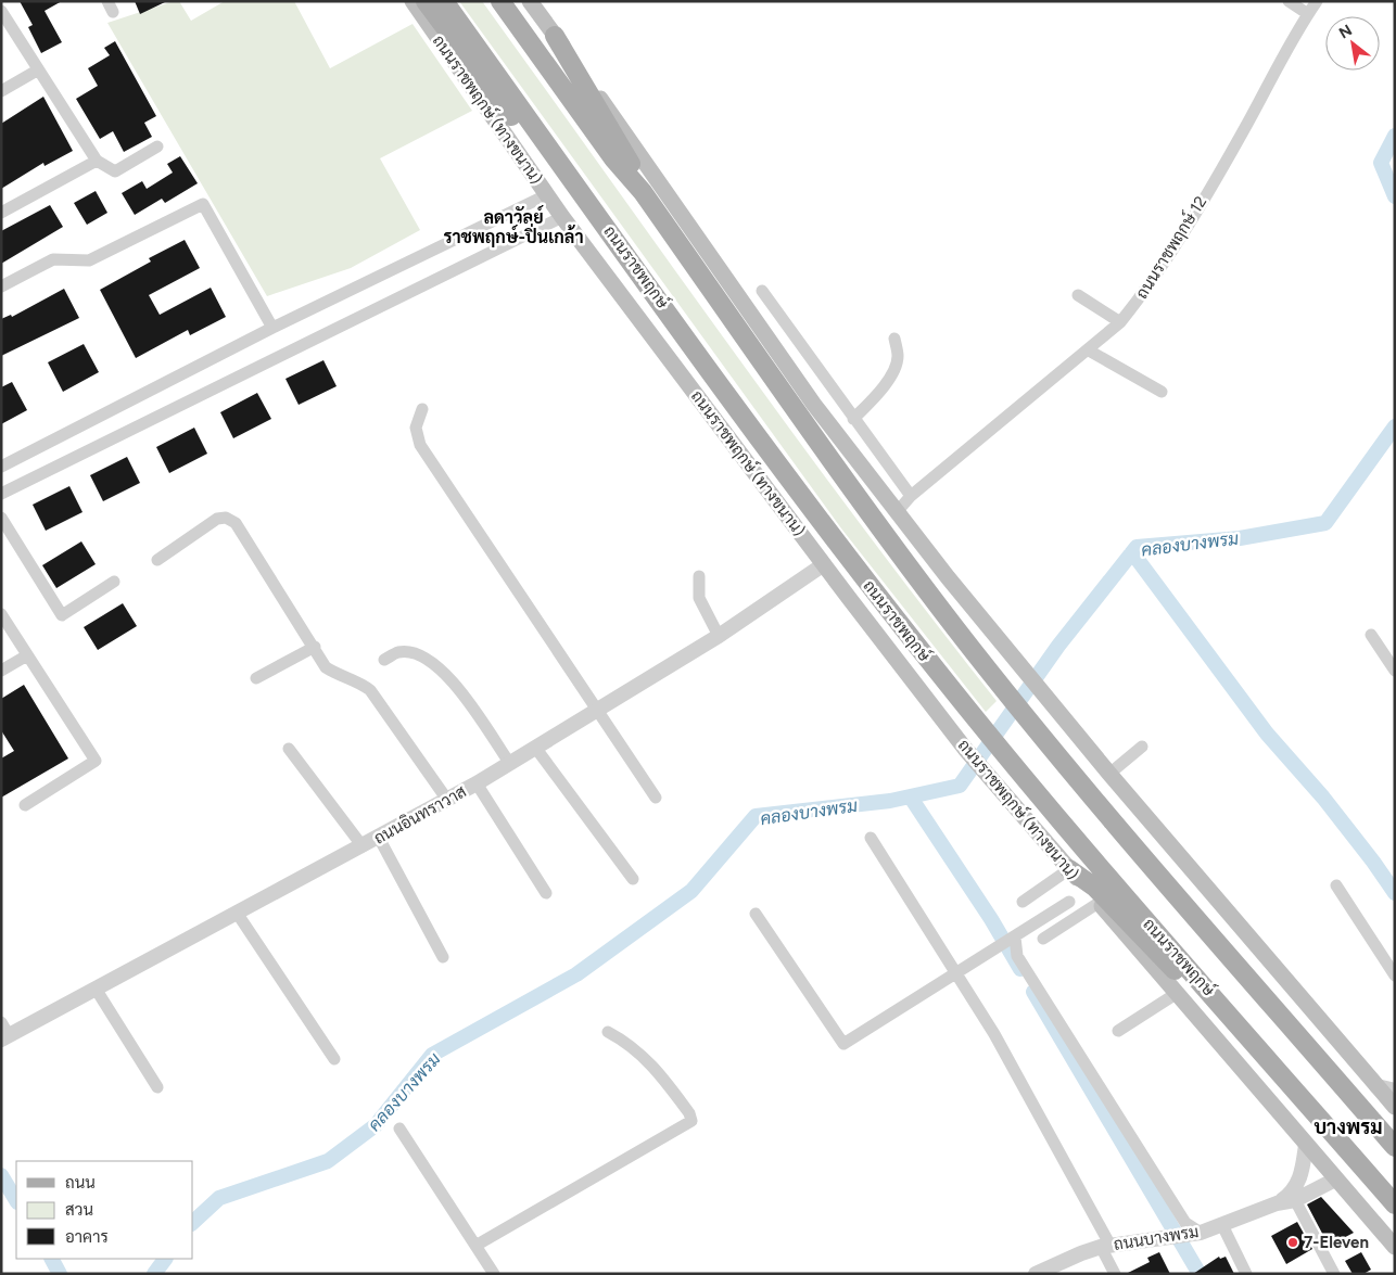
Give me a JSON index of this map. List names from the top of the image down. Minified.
{"streets":{"main road":["ถนนราชพฤกษ์ (ทางขนาน)","ถนนราชพฤกษ์"],"street":["ถนนราชพฤกษ์ 12","ถนนอินทราวาส","ถนนบางพรม"]},"crossings":[["ถนนราชพฤกษ์ (ทางขนาน)","ถนนราชพฤกษ์"],["ถนนราชพฤกษ์ (ทางขนาน)","ถนนอินทราวาส"],["ถนนราชพฤกษ์","ถนนบางพรม"]],"districts":["ลดาวัลย์ ราชพฤกษ์-ปิ่นเกล้า","บางพรม"],"water":["คลองบางพรม"],"places":["7-Eleven"],"legend":["ถนน","สวน","อาคาร"],"north":"top left"}
